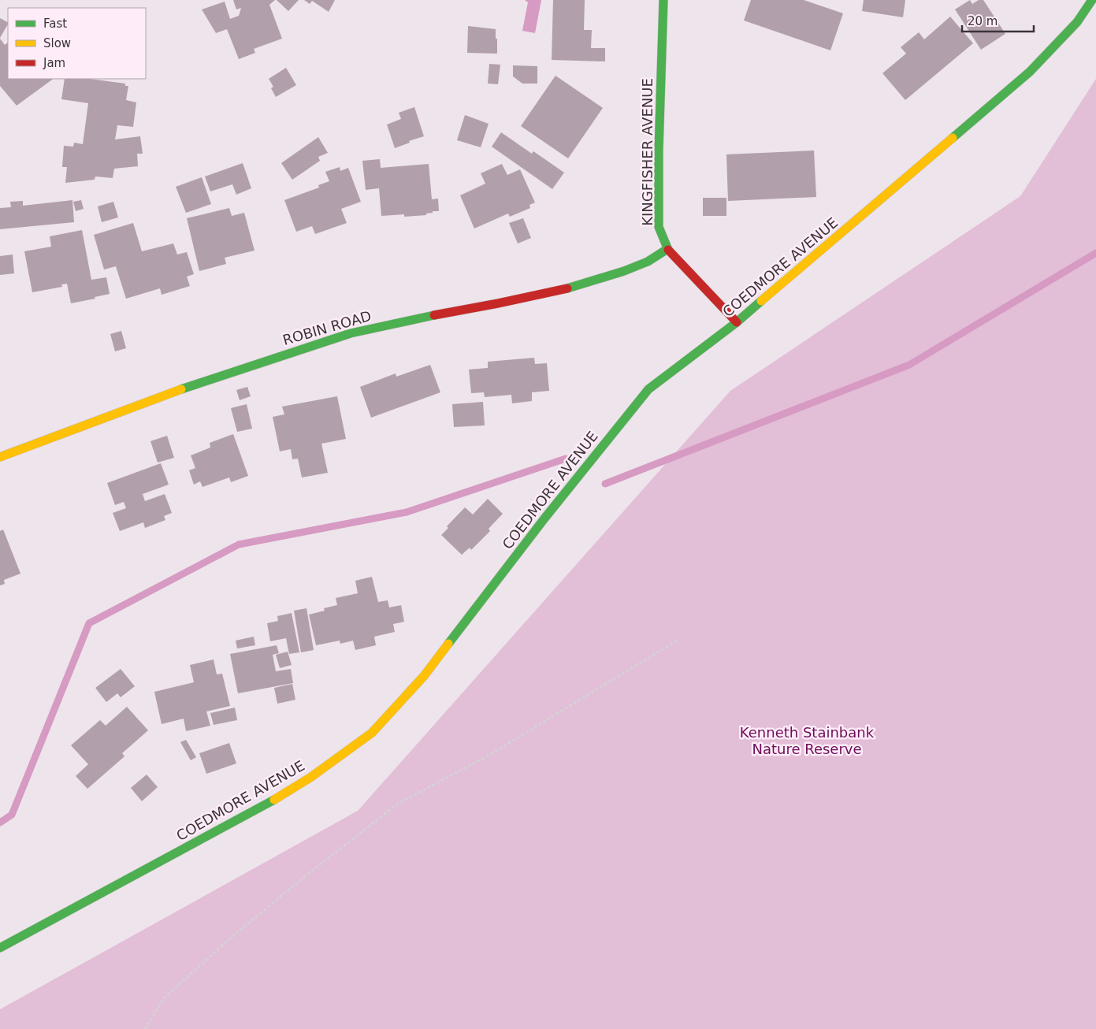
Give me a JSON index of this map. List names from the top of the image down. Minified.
{"streets":{"street":["KINGFISHER AVENUE","COEDMORE AVENUE","ROBIN ROAD"]},"crossings":[["KINGFISHER AVENUE","COEDMORE AVENUE"],["KINGFISHER AVENUE","ROBIN ROAD"]],"parks":["Kenneth Stainbank Nature Reserve"],"legend":["Fast","Slow","Jam"],"scale_bar":"20 m"}
